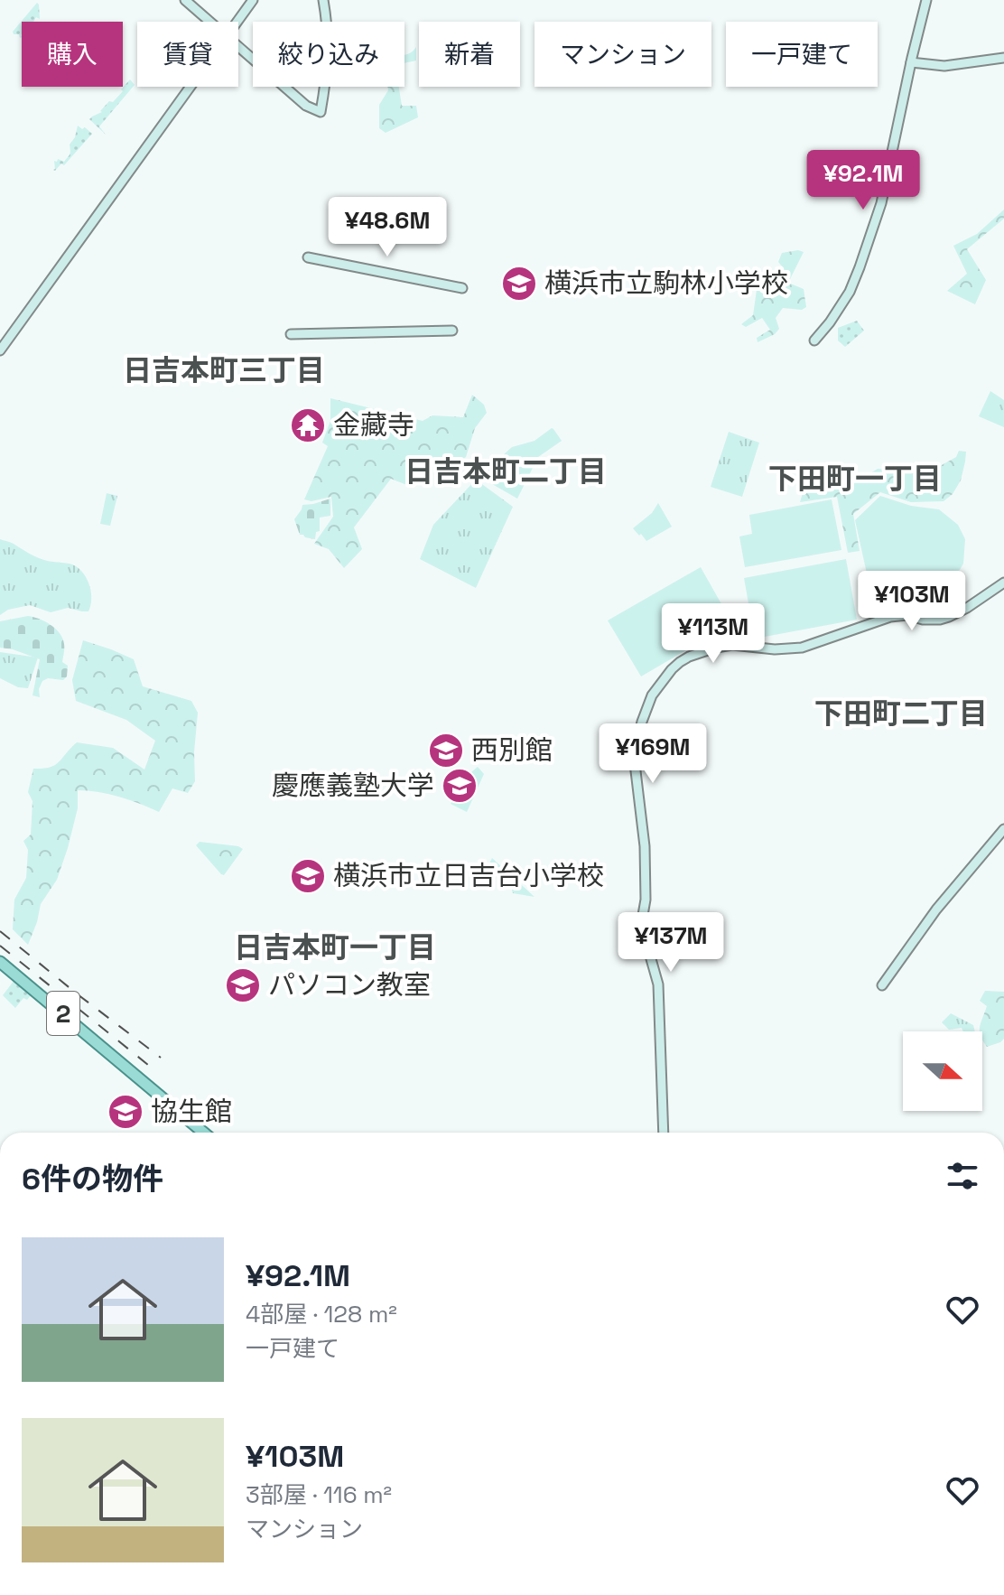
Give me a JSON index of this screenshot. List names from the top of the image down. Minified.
{"streets":{"main road":["2"]},"districts":["日吉本町三丁目","日吉本町二丁目","下田町一丁目","下田町二丁目","日吉本町一丁目"],"places":{"school or university":["横浜市立駒林小学校","西別館","慶應義塾大学","横浜市立日吉台小学校","パソコン教室","協生館"],"temple":["金藏寺"]},"north":"right","page":{"chip":["購入","賃貸","絞り込み","新着","マンション","一戸建て"],"price":["¥92.1M","¥48.6M","¥103M","¥113M","¥169M","¥137M"],"heading":"6件の物件","list":[{"name":"¥92.1M","note":"4部屋 · 128 m² · 一戸建て"},{"name":"¥103M","note":"3部屋 · 116 m² · マンション"}]}}
